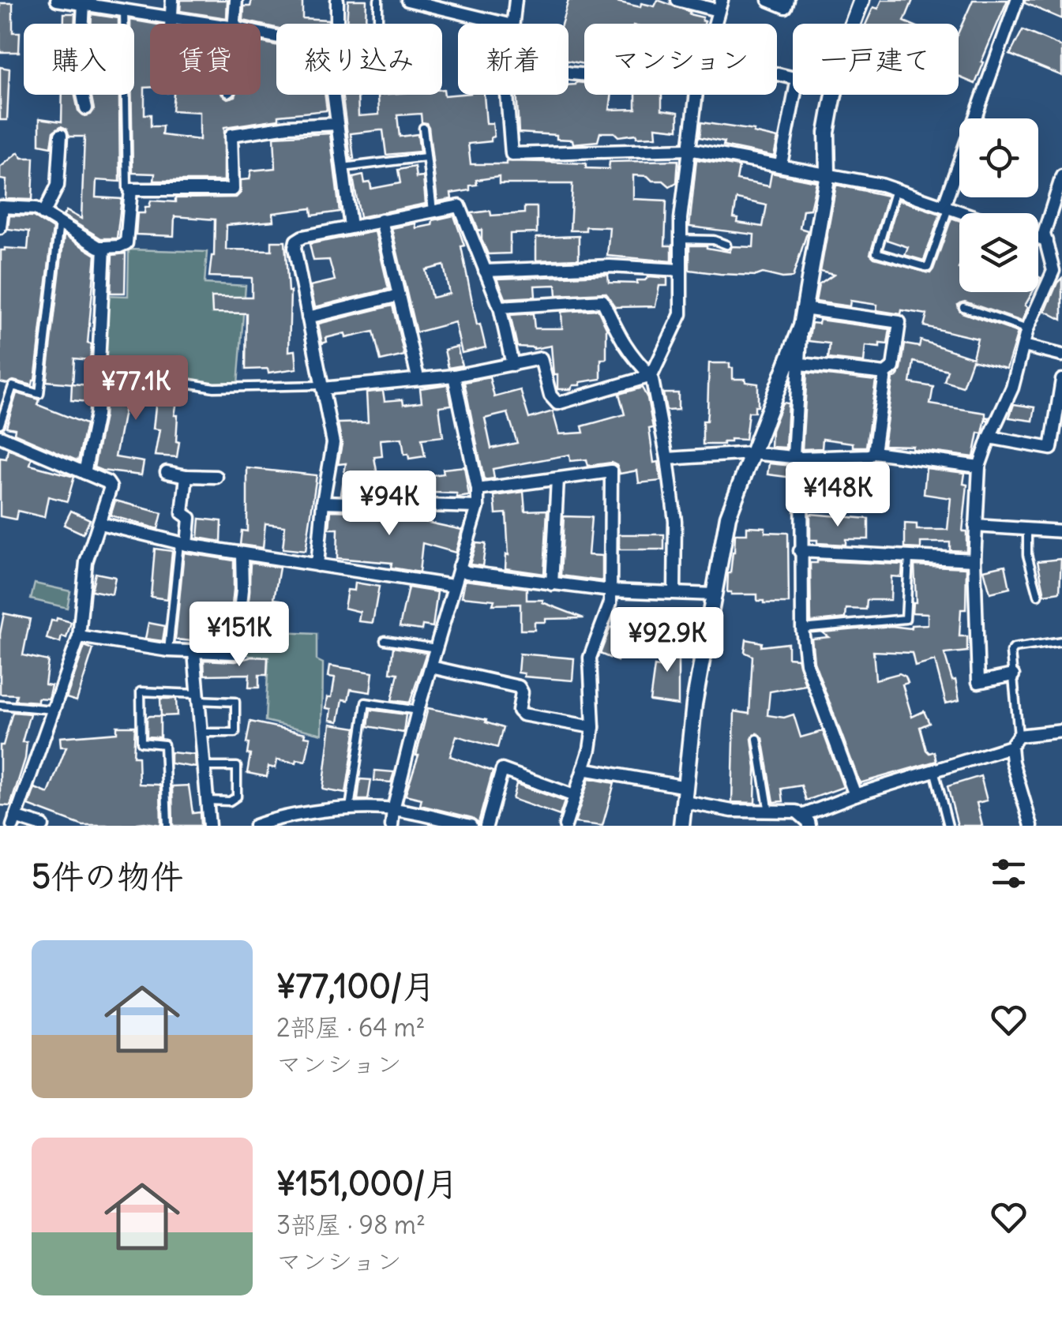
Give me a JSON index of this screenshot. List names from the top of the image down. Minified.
{"page":{"chip":["購入","賃貸","絞り込み","新着","マンション","一戸建て"],"price":["¥77.1K","¥148K","¥94K","¥151K","¥92.9K"],"heading":"5件の物件","list":[{"name":"¥77,100/月","note":"2部屋 · 64 m² · マンション"},{"name":"¥151,000/月","note":"3部屋 · 98 m² · マンション"}]}}
